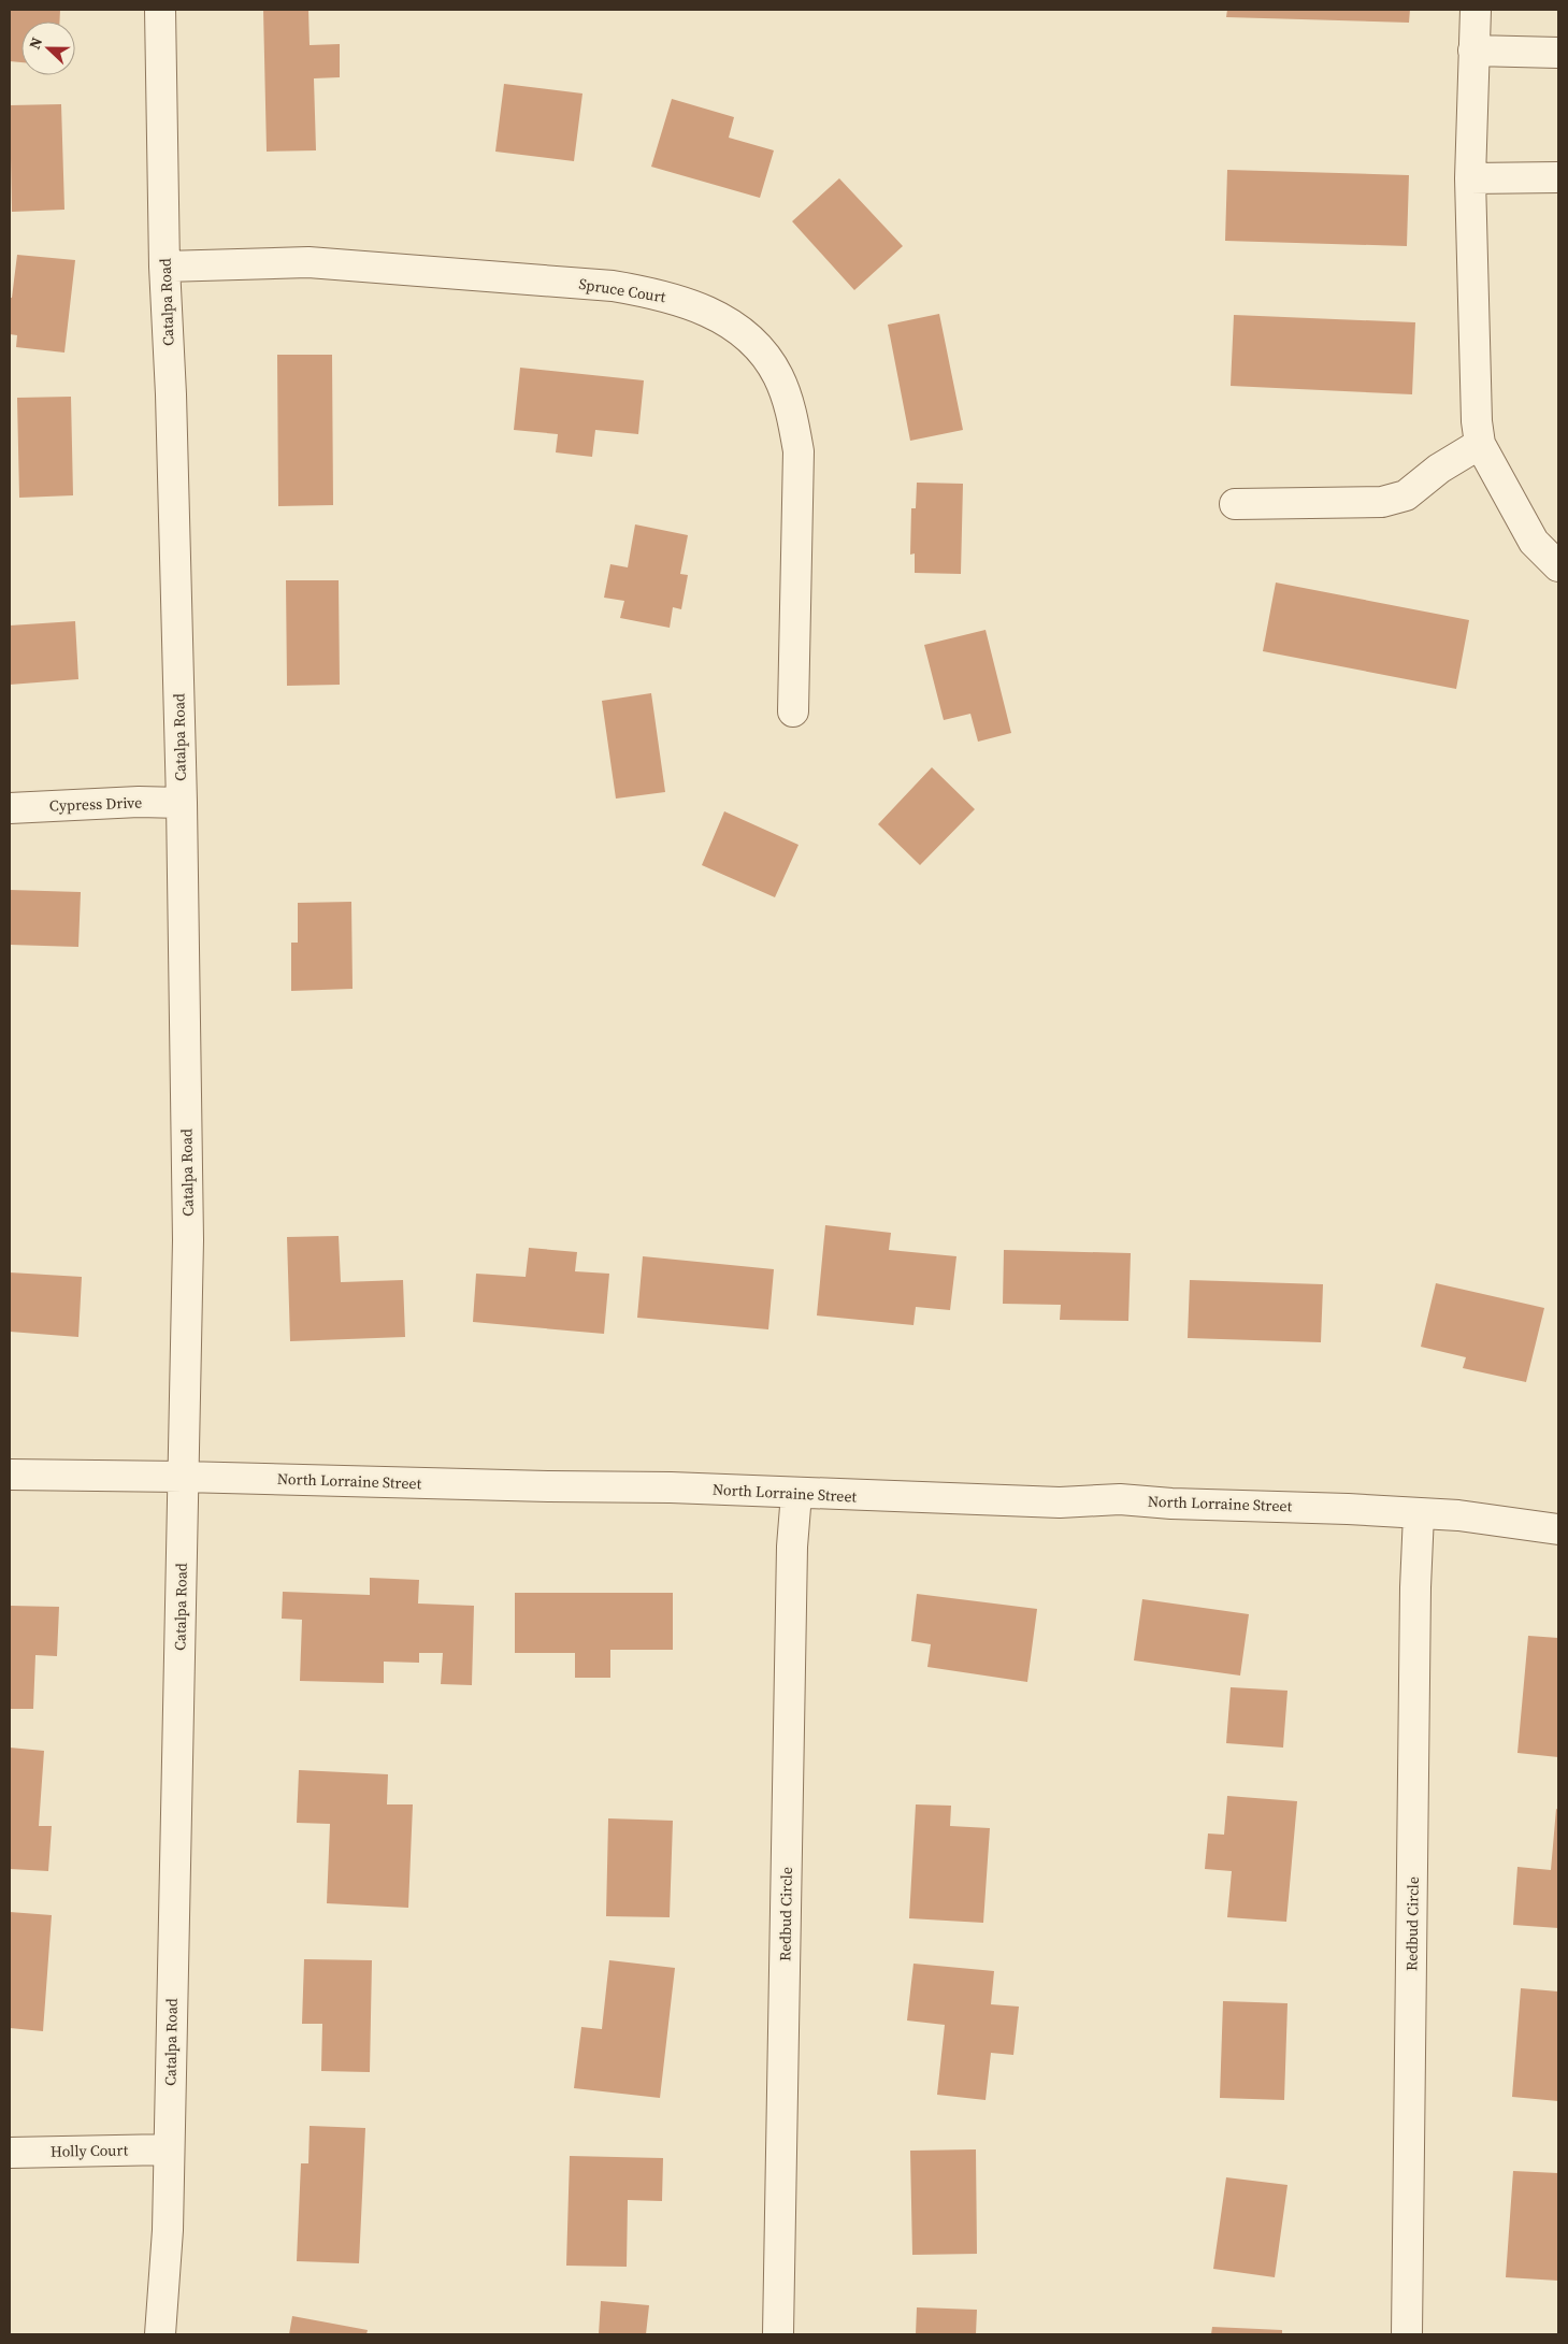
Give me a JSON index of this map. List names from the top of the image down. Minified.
{"streets":{"street":["Spruce Court","Catalpa Road","Cypress Drive","North Lorraine Street","Redbud Circle","Holly Court"]},"crossings":[["Spruce Court","Catalpa Road"],["Catalpa Road","Cypress Drive"],["Catalpa Road","North Lorraine Street"],["Catalpa Road","Holly Court"],["North Lorraine Street","Redbud Circle"]],"north":"left"}
